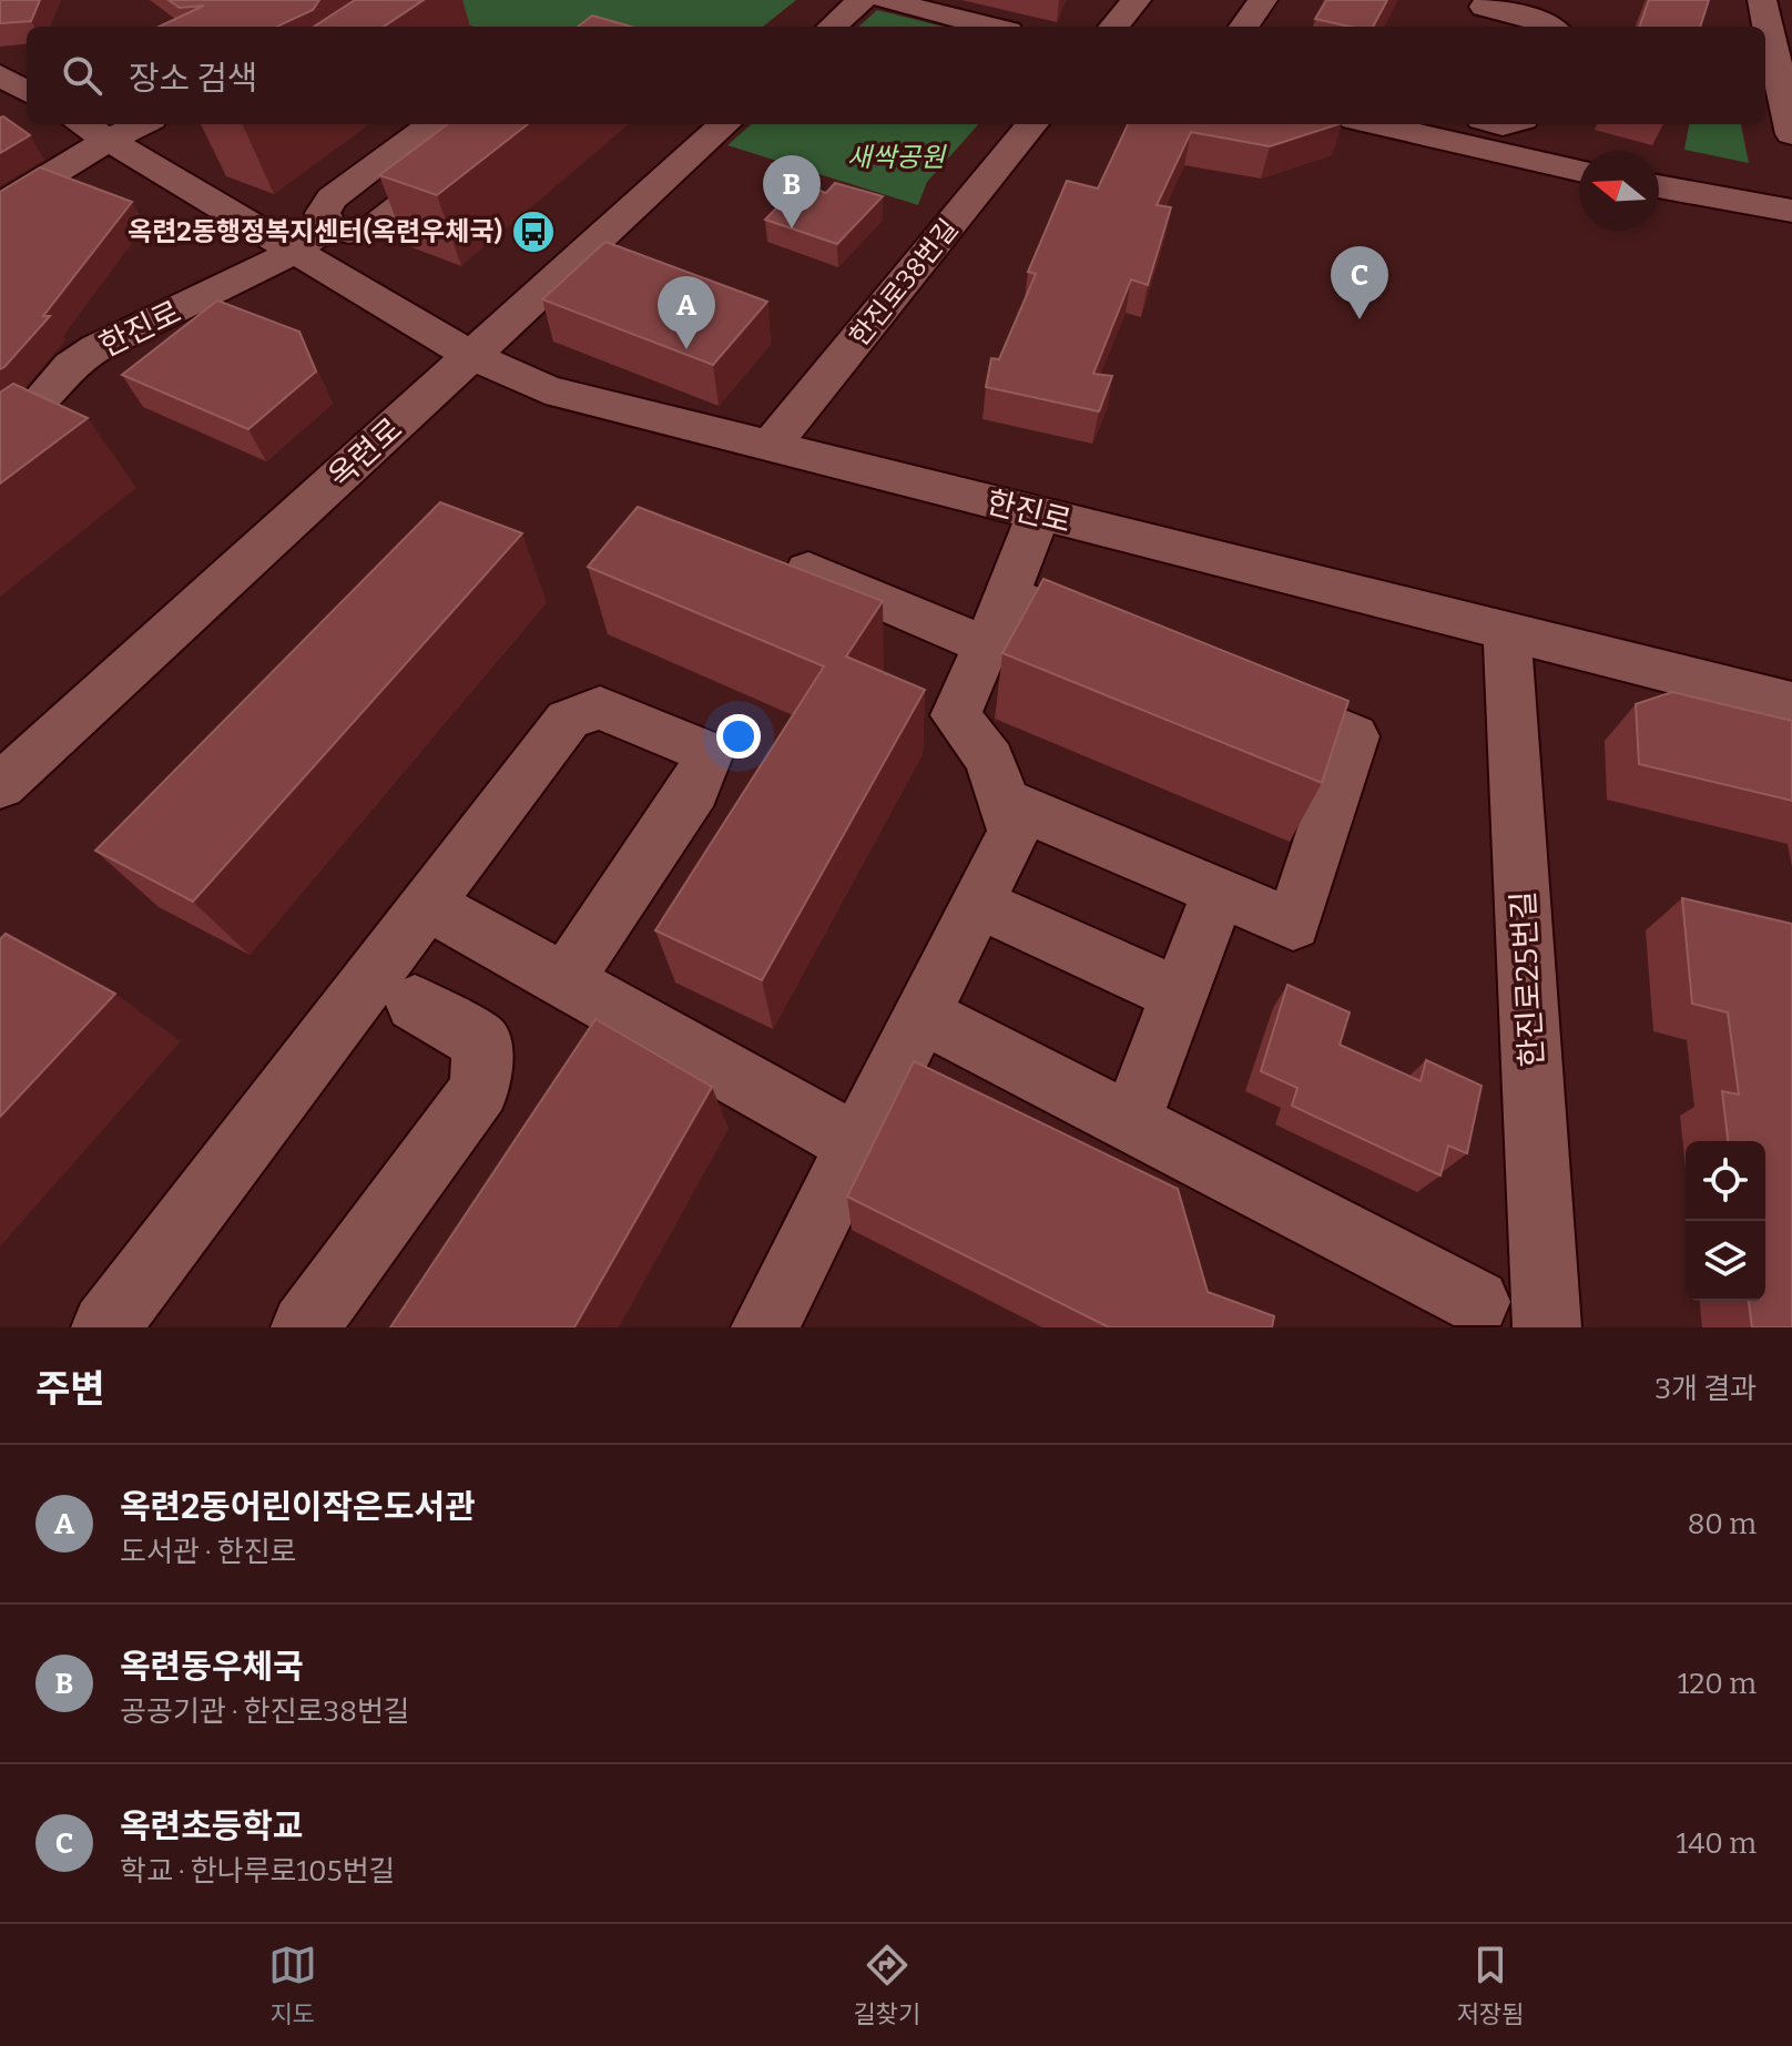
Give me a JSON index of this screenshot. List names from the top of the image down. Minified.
{"streets":{"street":["한진로38번길","한진로","옥련로","한진로25번길"]},"crossings":[["한진로38번길","한진로"],["한진로","옥련로"],["한진로","한진로25번길"]],"parks":["새싹공원"],"places":{"bus stop":["옥련2동행정복지센터(옥련우체국)"]},"north":"left","page":{"search":"장소 검색","pins":["B","C","A"],"heading":["주변","3개 결과"],"list":[{"mark":"A","name":"옥련2동어린이작은도서관","note":"도서관 · 한진로","value":"80 m"},{"mark":"B","name":"옥련동우체국","note":"공공기관 · 한진로38번길","value":"120 m"},{"mark":"C","name":"옥련초등학교","note":"학교 · 한나루로105번길","value":"140 m"}],"nav":["지도","길찾기","저장됨"]}}
